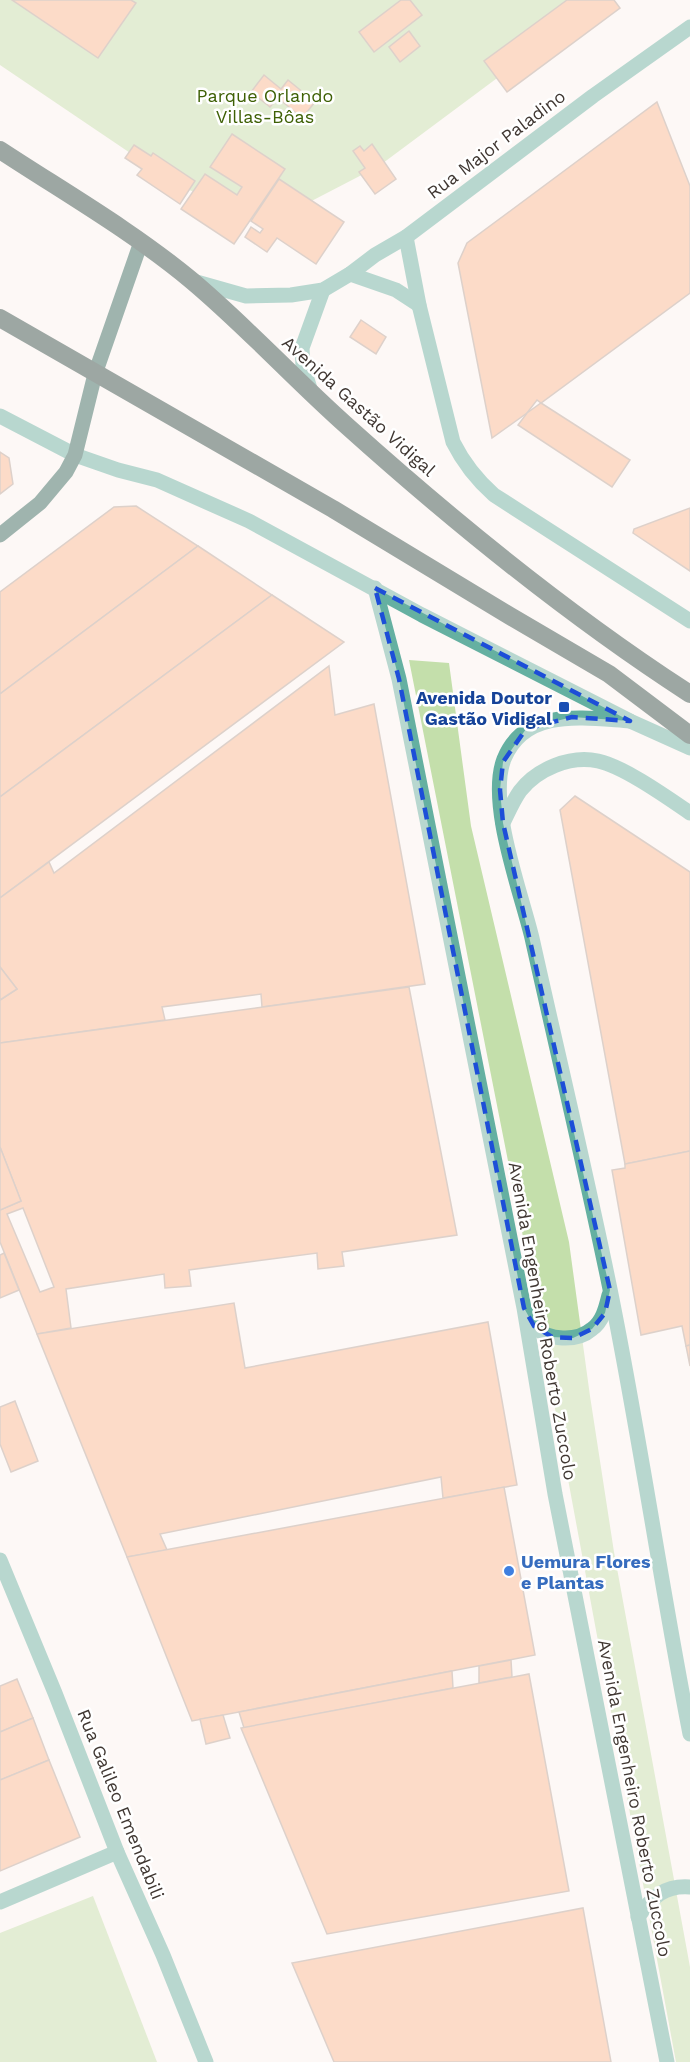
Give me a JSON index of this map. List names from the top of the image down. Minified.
{"streets":{"highway":["Avenida Gastão Vidigal"],"street":["Rua Major Paladino","Avenida Engenheiro Roberto Zuccolo","Rua Galileo Emendabili"]},"crossings":[["Rua Major Paladino","Avenida Gastão Vidigal"]],"parks":["Parque Orlando Villas-Bôas"],"places":{"transit":["Avenida Doutor Gastão Vidigal"],"other":["Uemura Flores e Plantas"]}}
